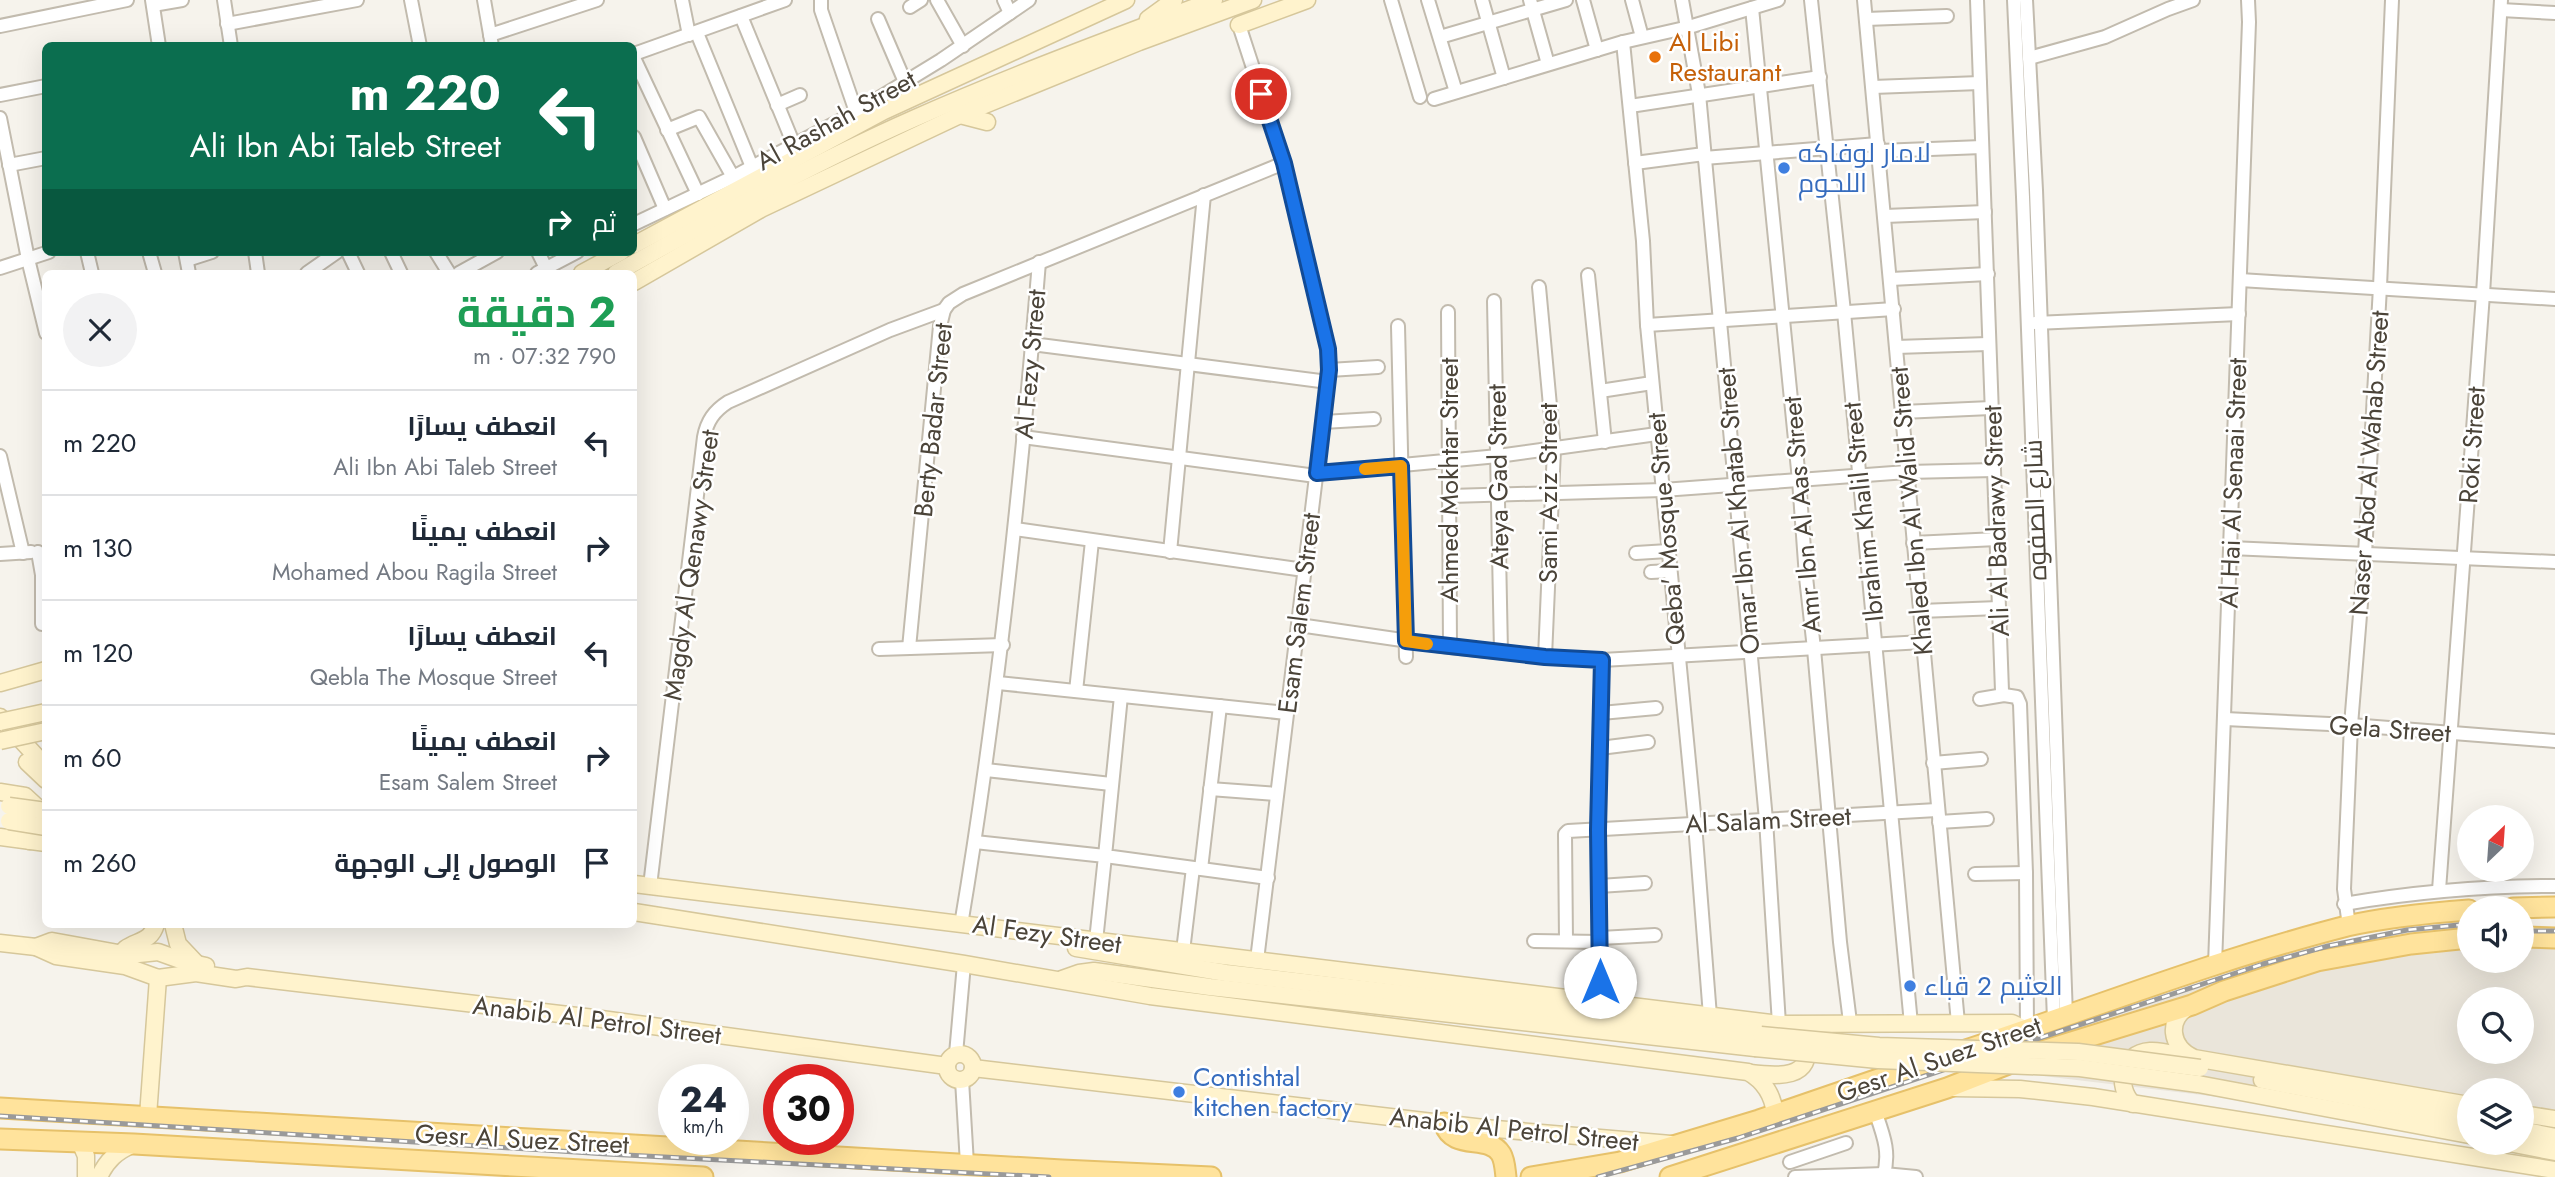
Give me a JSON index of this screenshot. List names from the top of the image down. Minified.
{"streets":{"main road":["Al Fezy Street","Anabib Al Petrol Street","Gesr Al Suez Street"],"street":["Al Rashah Street","Berty Badar Street","Roki Street","Naser Abd Al Wahab Street","Ateya Gad Street","Ahmed Mokhtar Street","Al Hai Al Senaai Street","Sami Aziz Street","شارع الصفوه","Omar Ibn Al Khatab Street","Khaled Ibn Al Walid Street","Ibrahim Khalil Street","Amr Ibn Al Aas Street","Ali Al Badrawy Street","Qeba' Mosque Street","Magdy Al Qenawy Street","Esam Salem Street","Gela Street","Al Salam Street"]},"crossings":[["Al Fezy Street","Berty Badar Street"],["Al Fezy Street","Omar Ibn Al Khatab Street"],["Al Fezy Street","Khaled Ibn Al Walid Street"],["Al Fezy Street","Ibrahim Khalil Street"],["Al Fezy Street","Amr Ibn Al Aas Street"],["Al Fezy Street","Qeba' Mosque Street"],["Al Fezy Street","Esam Salem Street"],["Al Fezy Street","Gesr Al Suez Street"],["Berty Badar Street","Magdy Al Qenawy Street"],["Berty Badar Street","Esam Salem Street"],["Roki Street","Gela Street"],["Naser Abd Al Wahab Street","Gela Street"],["Naser Abd Al Wahab Street","Gesr Al Suez Street"],["Al Hai Al Senaai Street","Gela Street"],["Al Hai Al Senaai Street","Gesr Al Suez Street"],["شارع الصفوه","Gesr Al Suez Street"],["Omar Ibn Al Khatab Street","Al Salam Street"],["Khaled Ibn Al Walid Street","Al Salam Street"],["Ibrahim Khalil Street","Al Salam Street"],["Amr Ibn Al Aas Street","Al Salam Street"],["Qeba' Mosque Street","Al Salam Street"],["Anabib Al Petrol Street","Gesr Al Suez Street"]],"places":["Al Libi Restaurant","لامار لوفاكه اللحوم","العثيم 2 قباء","Contishtal kitchen factory"],"north":"top right","page":{"turn":["220 m","Ali Ibn Abi Taleb Street"],"then":"ثم","heading":["2 دقيقة","790 m · 07:32"],"list":[{"name":"انعطف يسارًا","note":"Ali Ibn Abi Taleb Street","value":"220 m"},{"name":"انعطف يمينًا","note":"Mohamed Abou Ragila Street","value":"130 m"},{"name":"انعطف يسارًا","note":"Qebla The Mosque Street","value":"120 m"},{"name":"انعطف يمينًا","note":"Esam Salem Street","value":"60 m"},{"name":"الوصول إلى الوجهة","value":"260 m"}],"speed":"24 km/h","limit":"30"}}
